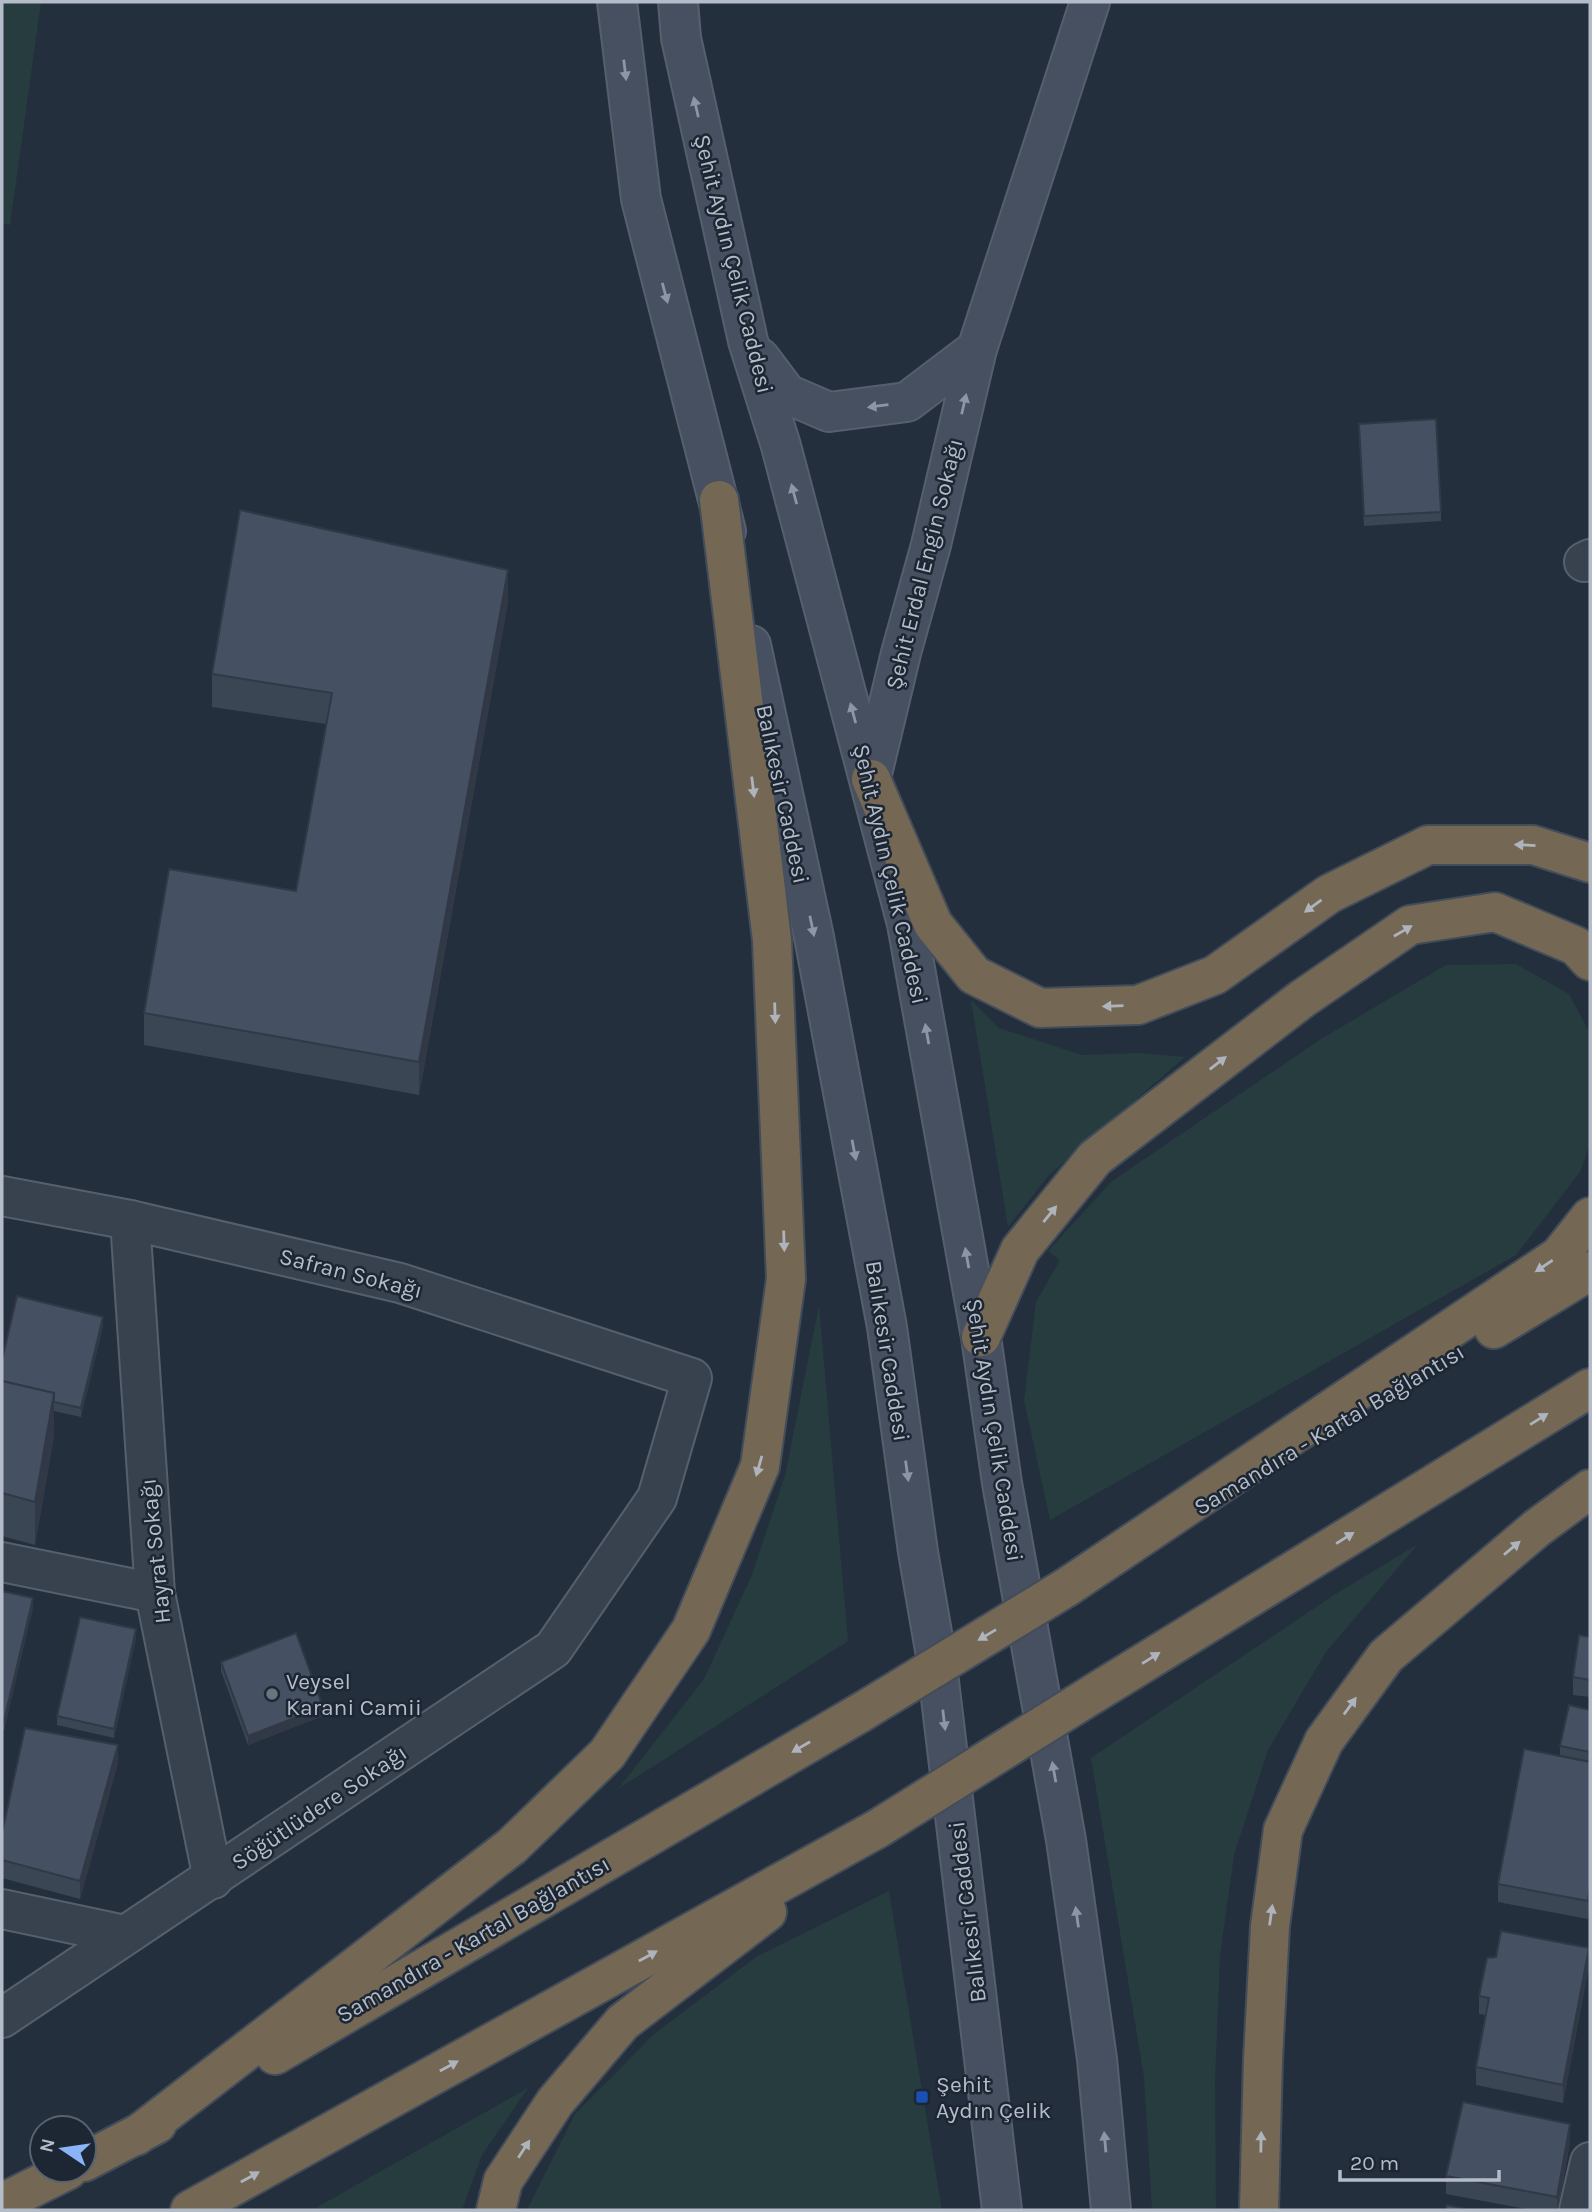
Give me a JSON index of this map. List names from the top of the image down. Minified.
{"streets":{"highway":["Samandıra - Kartal Bağlantısı"],"main road":["Şehit Aydın Çelik Caddesi","Şehit Erdal Engin Sokağı","Balıkesir Caddesi"],"street":["Safran Sokağı","Hayrat Sokağı","Söğütlüdere Sokağı"]},"crossings":[["Şehit Aydın Çelik Caddesi","Şehit Erdal Engin Sokağı"],["Safran Sokağı","Hayrat Sokağı"],["Safran Sokağı","Söğütlüdere Sokağı"],["Hayrat Sokağı","Söğütlüdere Sokağı"]],"one_way":["Şehit Aydın Çelik Caddesi","Balıkesir Caddesi"],"places":{"other":["Veysel Karani Camii"],"transit":["Şehit Aydın Çelik"]},"scale_bar":"20 m","north":"left"}
